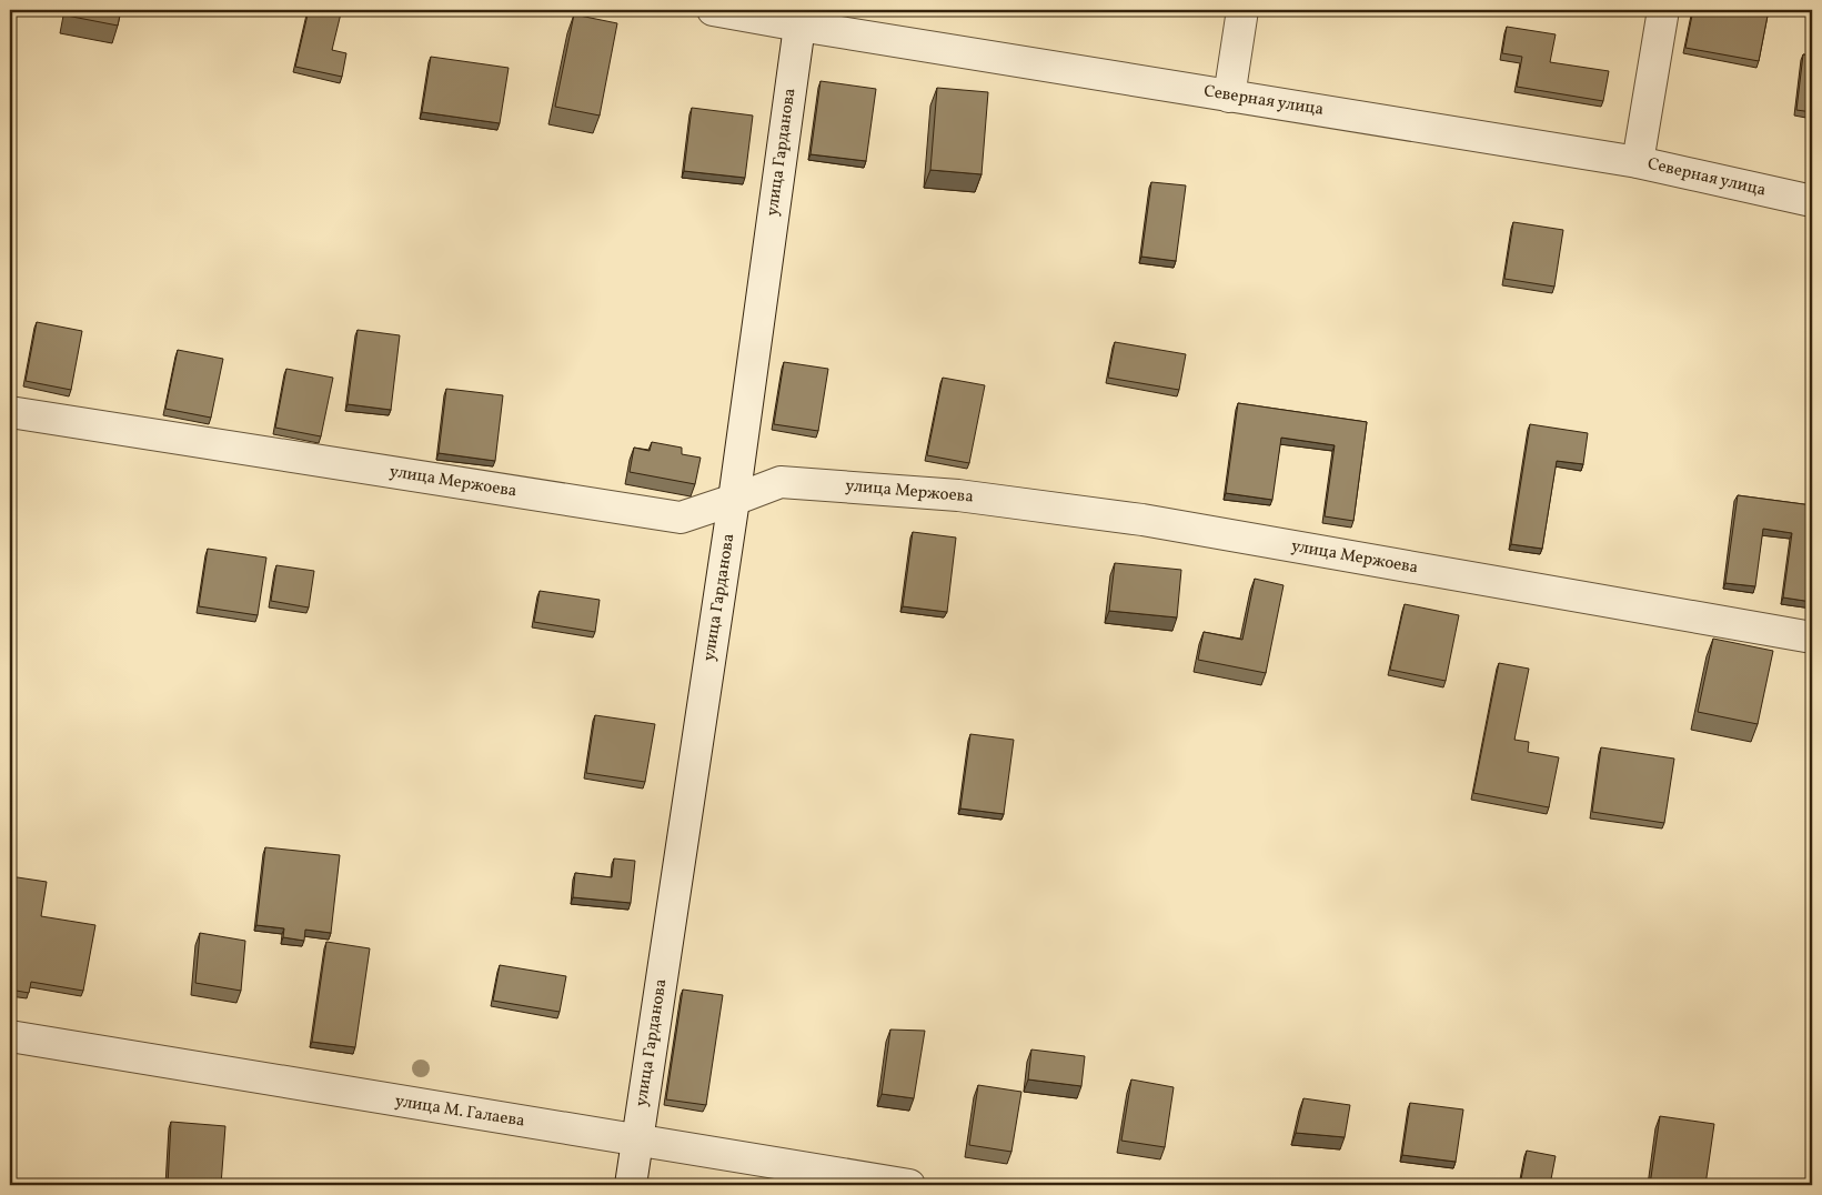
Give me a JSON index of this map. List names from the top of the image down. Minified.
{"streets":{"street":["Северная улица","улица Гарданова","улица Мержоева","улица М. Галаева"]},"crossings":[["Северная улица","улица Гарданова"],["улица Гарданова","улица Мержоева"],["улица Гарданова","улица М. Галаева"]]}
